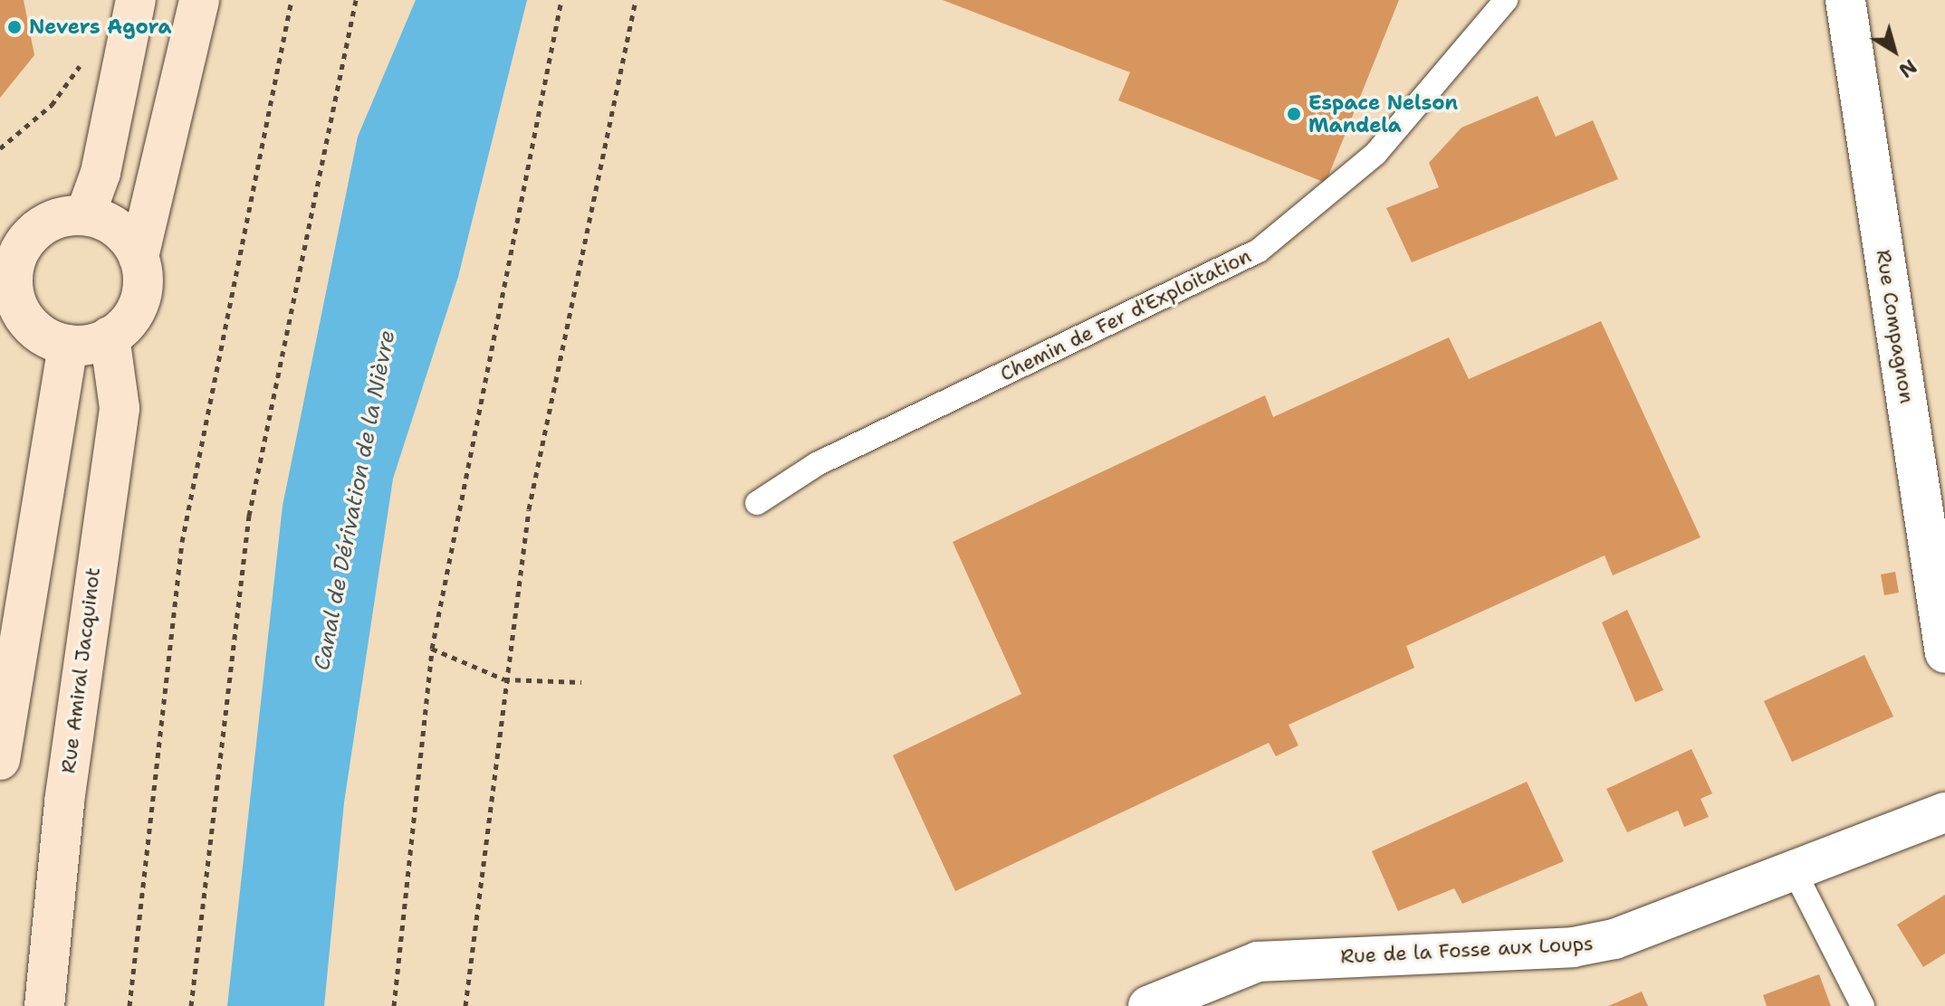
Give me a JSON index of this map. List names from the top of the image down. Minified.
{"streets":{"main road":["Rue Amiral Jacquinot"],"street":["Rue Compagnon","Rue de la Fosse aux Loups"],"lane":["Chemin de Fer d'Exploitation"]},"water":["Canal de Dérivation de la Nièvre"],"places":["Nevers Agora","Espace Nelson Mandela"],"north":"bottom right"}
